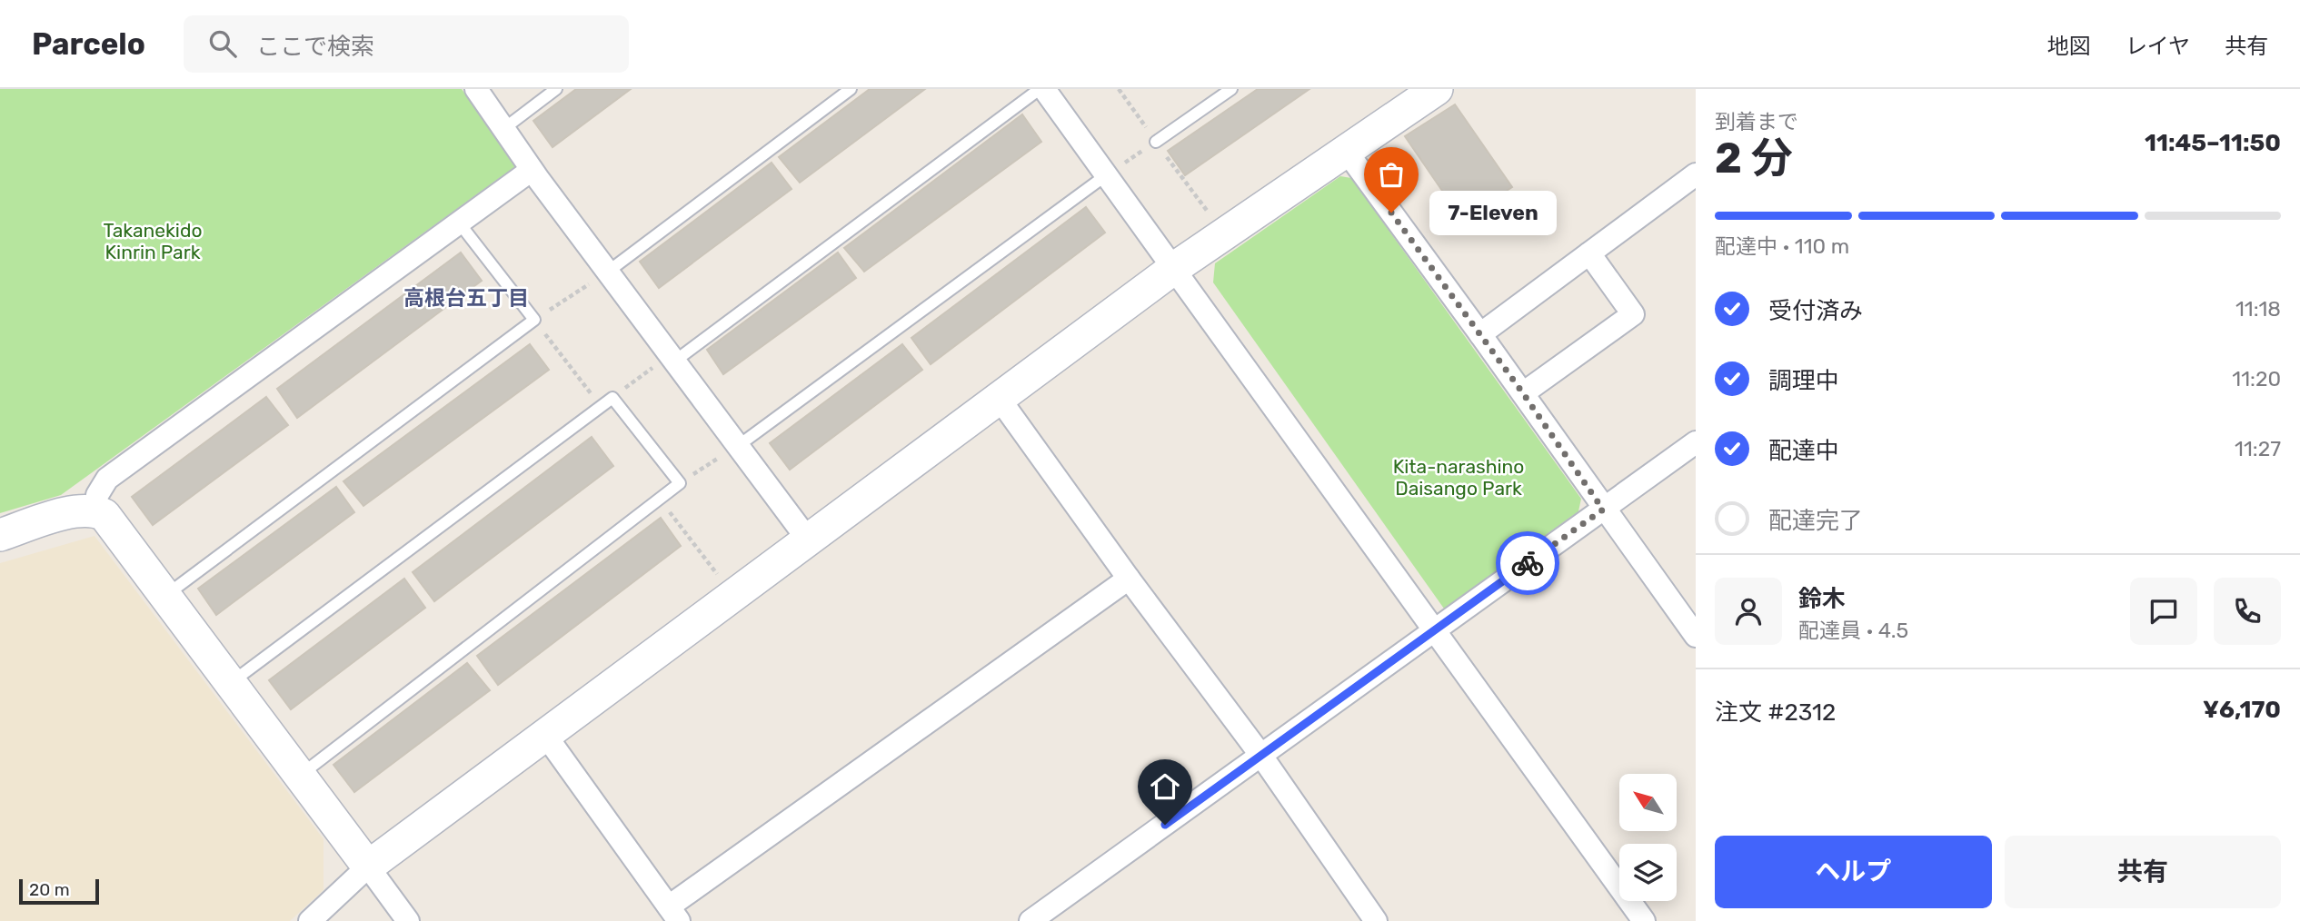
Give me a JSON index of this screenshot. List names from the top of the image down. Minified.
{"districts":["高根台五丁目"],"parks":["Takanekido Kinrin Park","Kita-narashino Daisango Park"],"places":["7-Eleven"],"scale_bar":"20 m","north":"top left","page":{"header":"Parcelo","search":"ここで検索","nav":["地図","レイヤ","共有"],"heading":["2 分","到着まで","11:45–11:50"],"panel":["鈴木","配達員 · 4.5","注文 #2312","¥6,170"],"bubble":"7-Eleven","bar":"配達中 · 110 m","list":[["受付済み","11:18"],["調理中","11:20"],["配達中","11:27"],"配達完了"],"buttons":["ヘルプ","共有"],"scale":"20 m"}}
